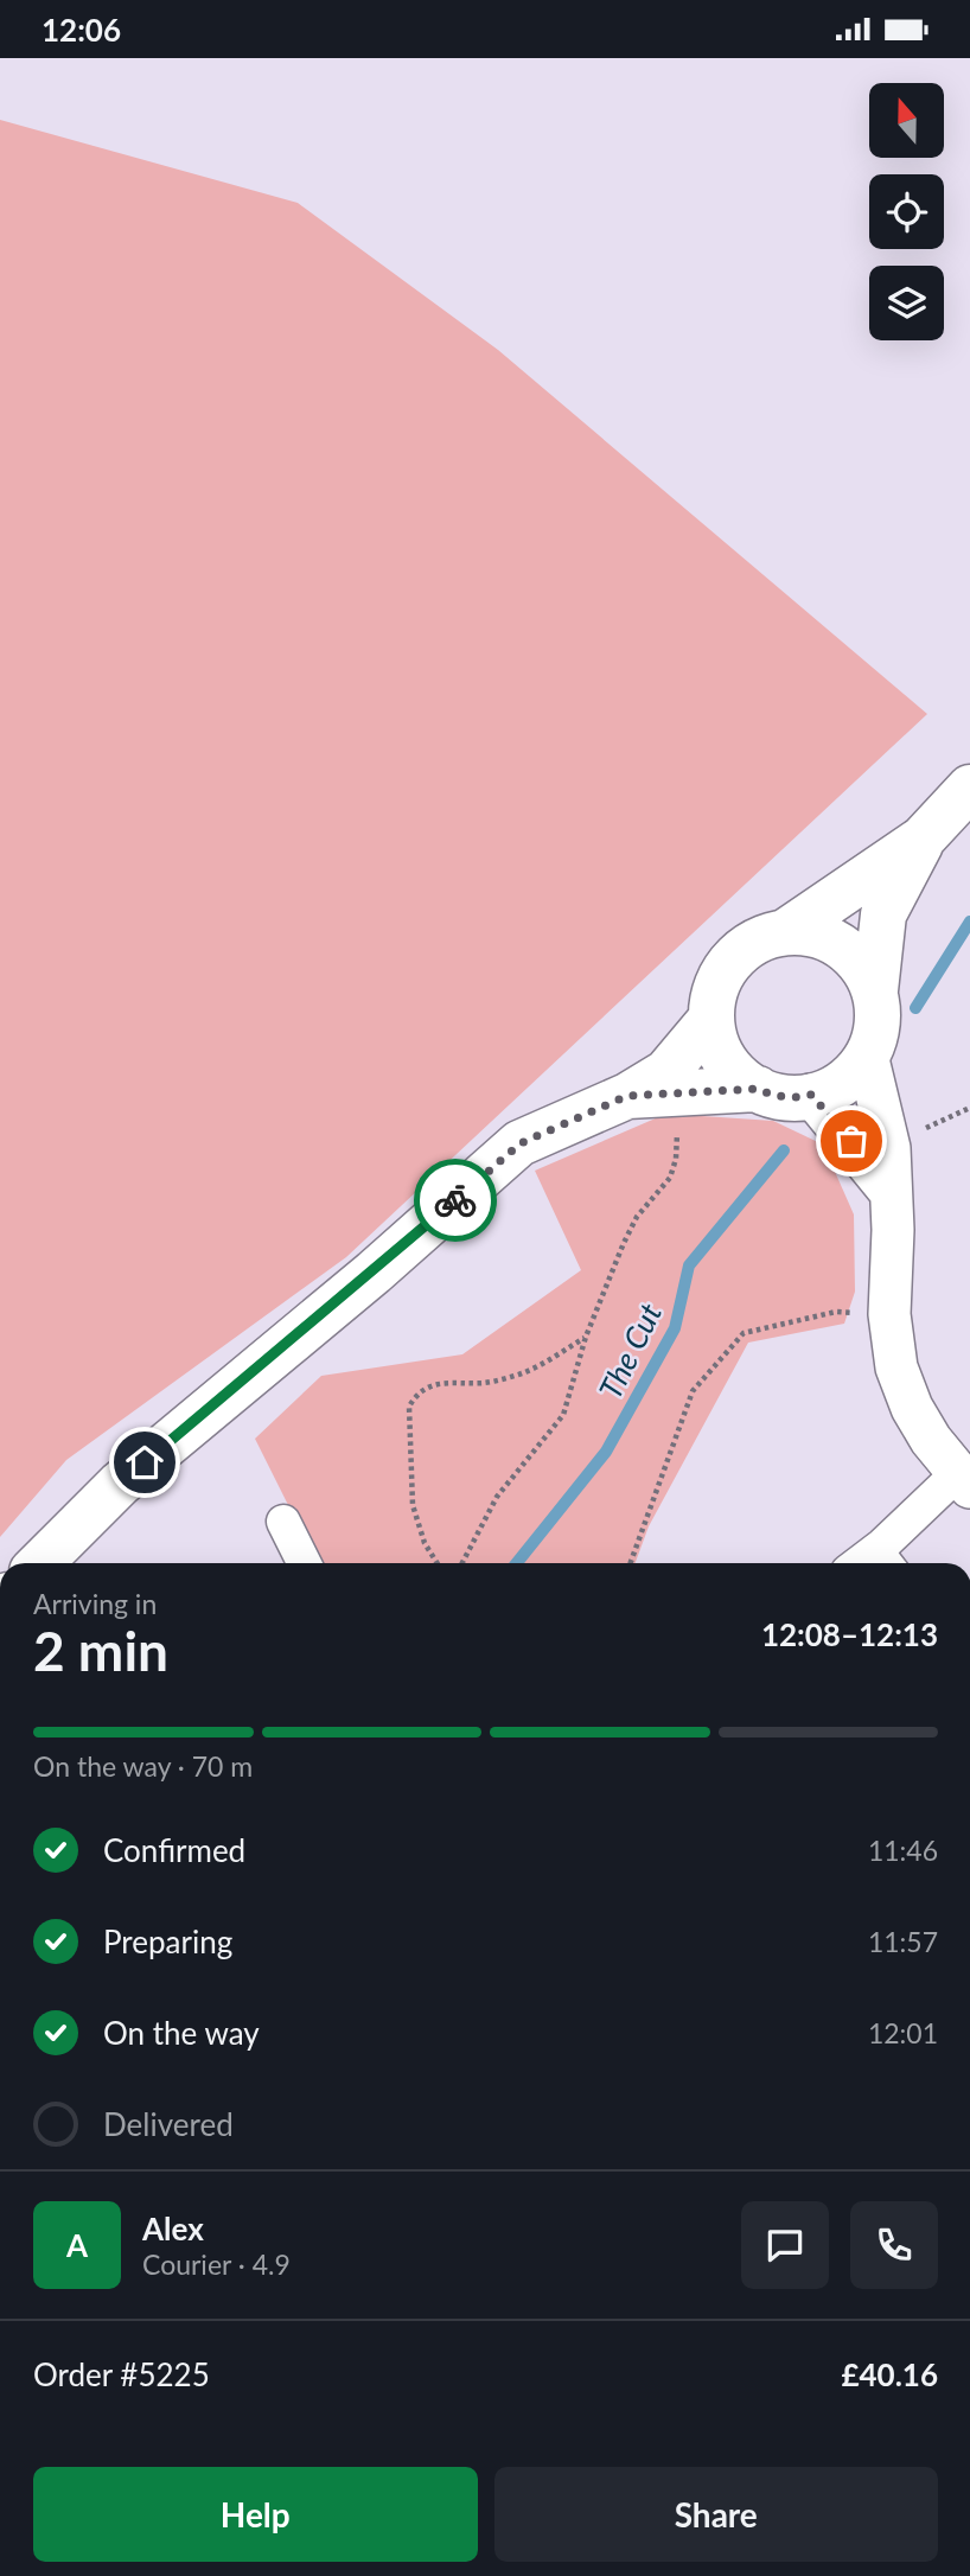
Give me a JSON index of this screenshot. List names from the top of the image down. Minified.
{"water":["The Cut"],"north":"top","page":{"status":"12:06","heading":["2 min","Arriving in","12:08–12:13"],"panel":["Alex","Courier · 4.9","Order #5225","£40.16"],"bar":"On the way · 70 m","list":[["Confirmed","11:46"],["Preparing","11:57"],["On the way","12:01"],"Delivered"],"round":"A","buttons":["Help","Share"]}}
